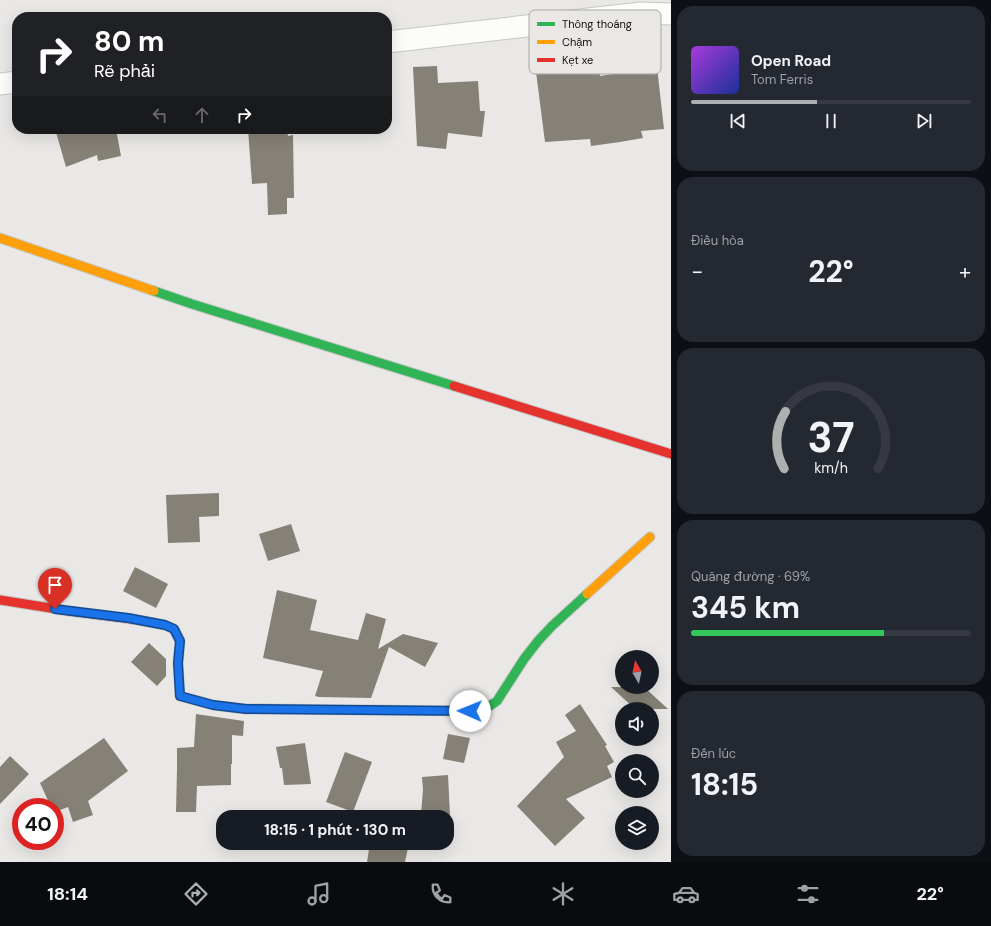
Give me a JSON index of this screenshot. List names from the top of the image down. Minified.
{"legend":["Thông thoáng","Chậm","Kẹt xe"],"north":"top","page":{"turn":["80 m","Rẽ phải"],"song":["Open Road","Tom Ferris"],"tile":["Điều hòa",["Quãng đường · 69%","345 km"],["Đến lúc","18:15"]],"heat":["−","22°","+"],"limit":"40","trip":"18:15 · 1 phút · 130 m","tabs":["18:14","22°"],"gauge":["37","km/h"]}}
